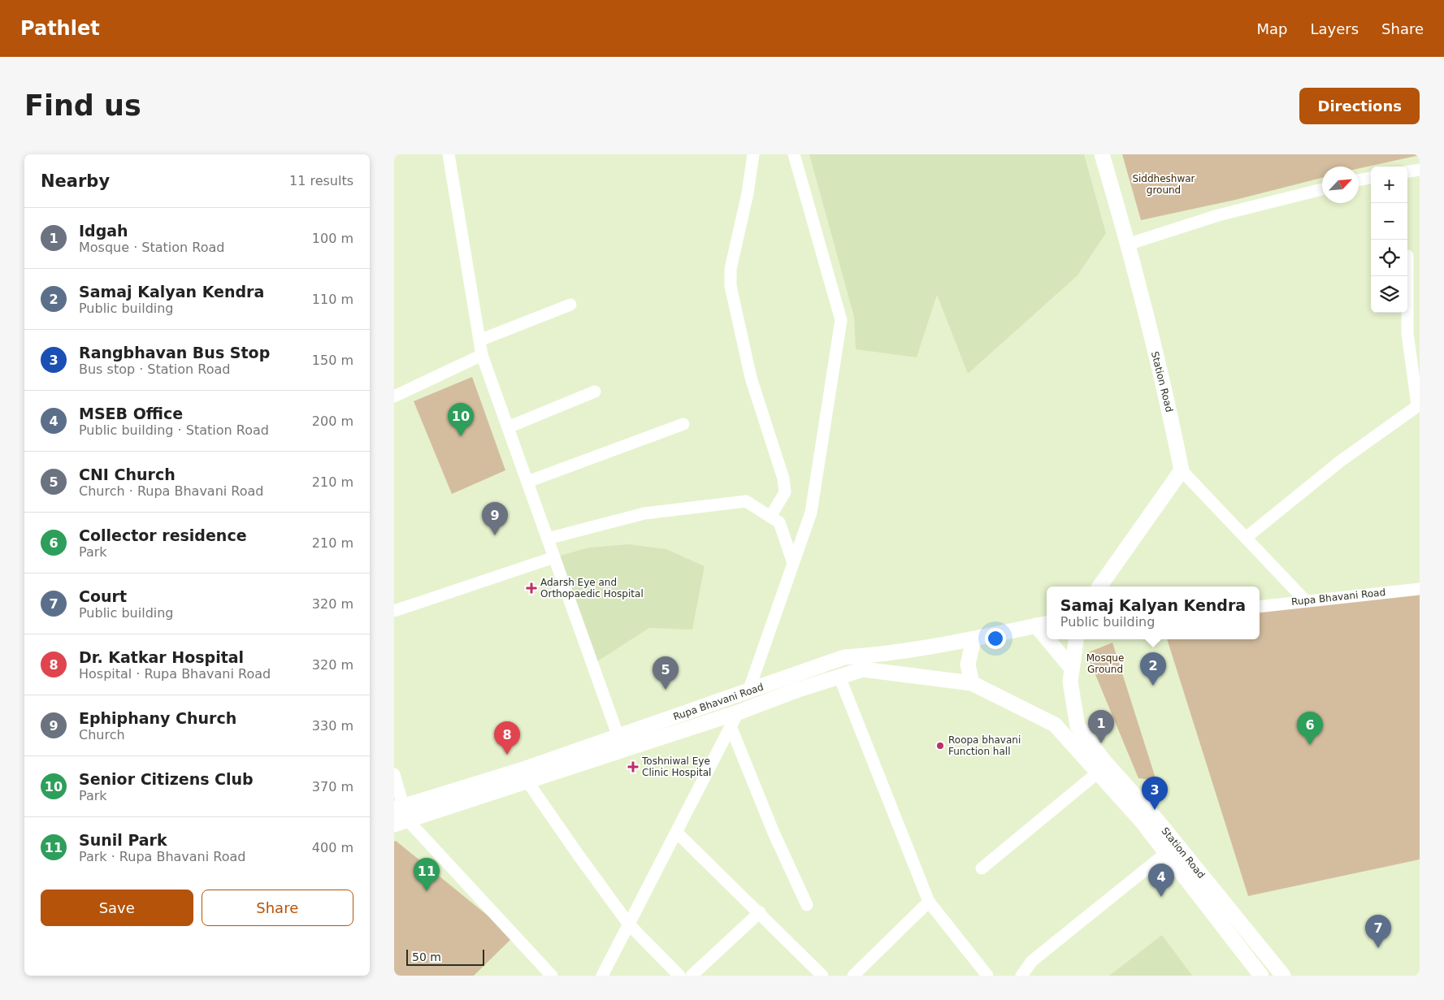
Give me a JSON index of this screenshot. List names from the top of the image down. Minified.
{"streets":{"main road":["Station Road","Rupa Bhavani Road"]},"parks":["Siddheshwar ground","Mosque Ground"],"places":{"health":["Adarsh Eye and Orthopaedic Hospital","Toshniwal Eye Clinic Hospital"],"other":["Roopa bhavani Function hall"]},"scale_bar":"50 m","north":"top right","page":{"header":"Pathlet","nav":["Map","Layers","Share"],"buttons":["Directions",["Save","Share"]],"title":"Find us","heading":["Nearby","11 results"],"map_buttons":["+","−"],"list":[{"mark":"1","name":"Idgah","note":"Mosque · Station Road","value":"100 m"},{"mark":"2","name":"Samaj Kalyan Kendra","note":"Public building","value":"110 m"},{"mark":"3","name":"Rangbhavan Bus Stop","note":"Bus stop · Station Road","value":"150 m"},{"mark":"4","name":"MSEB Office","note":"Public building · Station Road","value":"200 m"},{"mark":"5","name":"CNI Church","note":"Church · Rupa Bhavani Road","value":"210 m"},{"mark":"6","name":"Collector residence","note":"Park","value":"210 m"},{"mark":"7","name":"Court","note":"Public building","value":"320 m"},{"mark":"8","name":"Dr. Katkar Hospital","note":"Hospital · Rupa Bhavani Road","value":"320 m"},{"mark":"9","name":"Ephiphany Church","note":"Church","value":"330 m"},{"mark":"10","name":"Senior Citizens Club","note":"Park","value":"370 m"},{"mark":"11","name":"Sunil Park","note":"Park · Rupa Bhavani Road","value":"400 m"}],"pins":["10","9","2","5","1","6","8","3","11","4","7"],"popup":["Samaj Kalyan Kendra","Public building"],"scale":"50 m"}}
